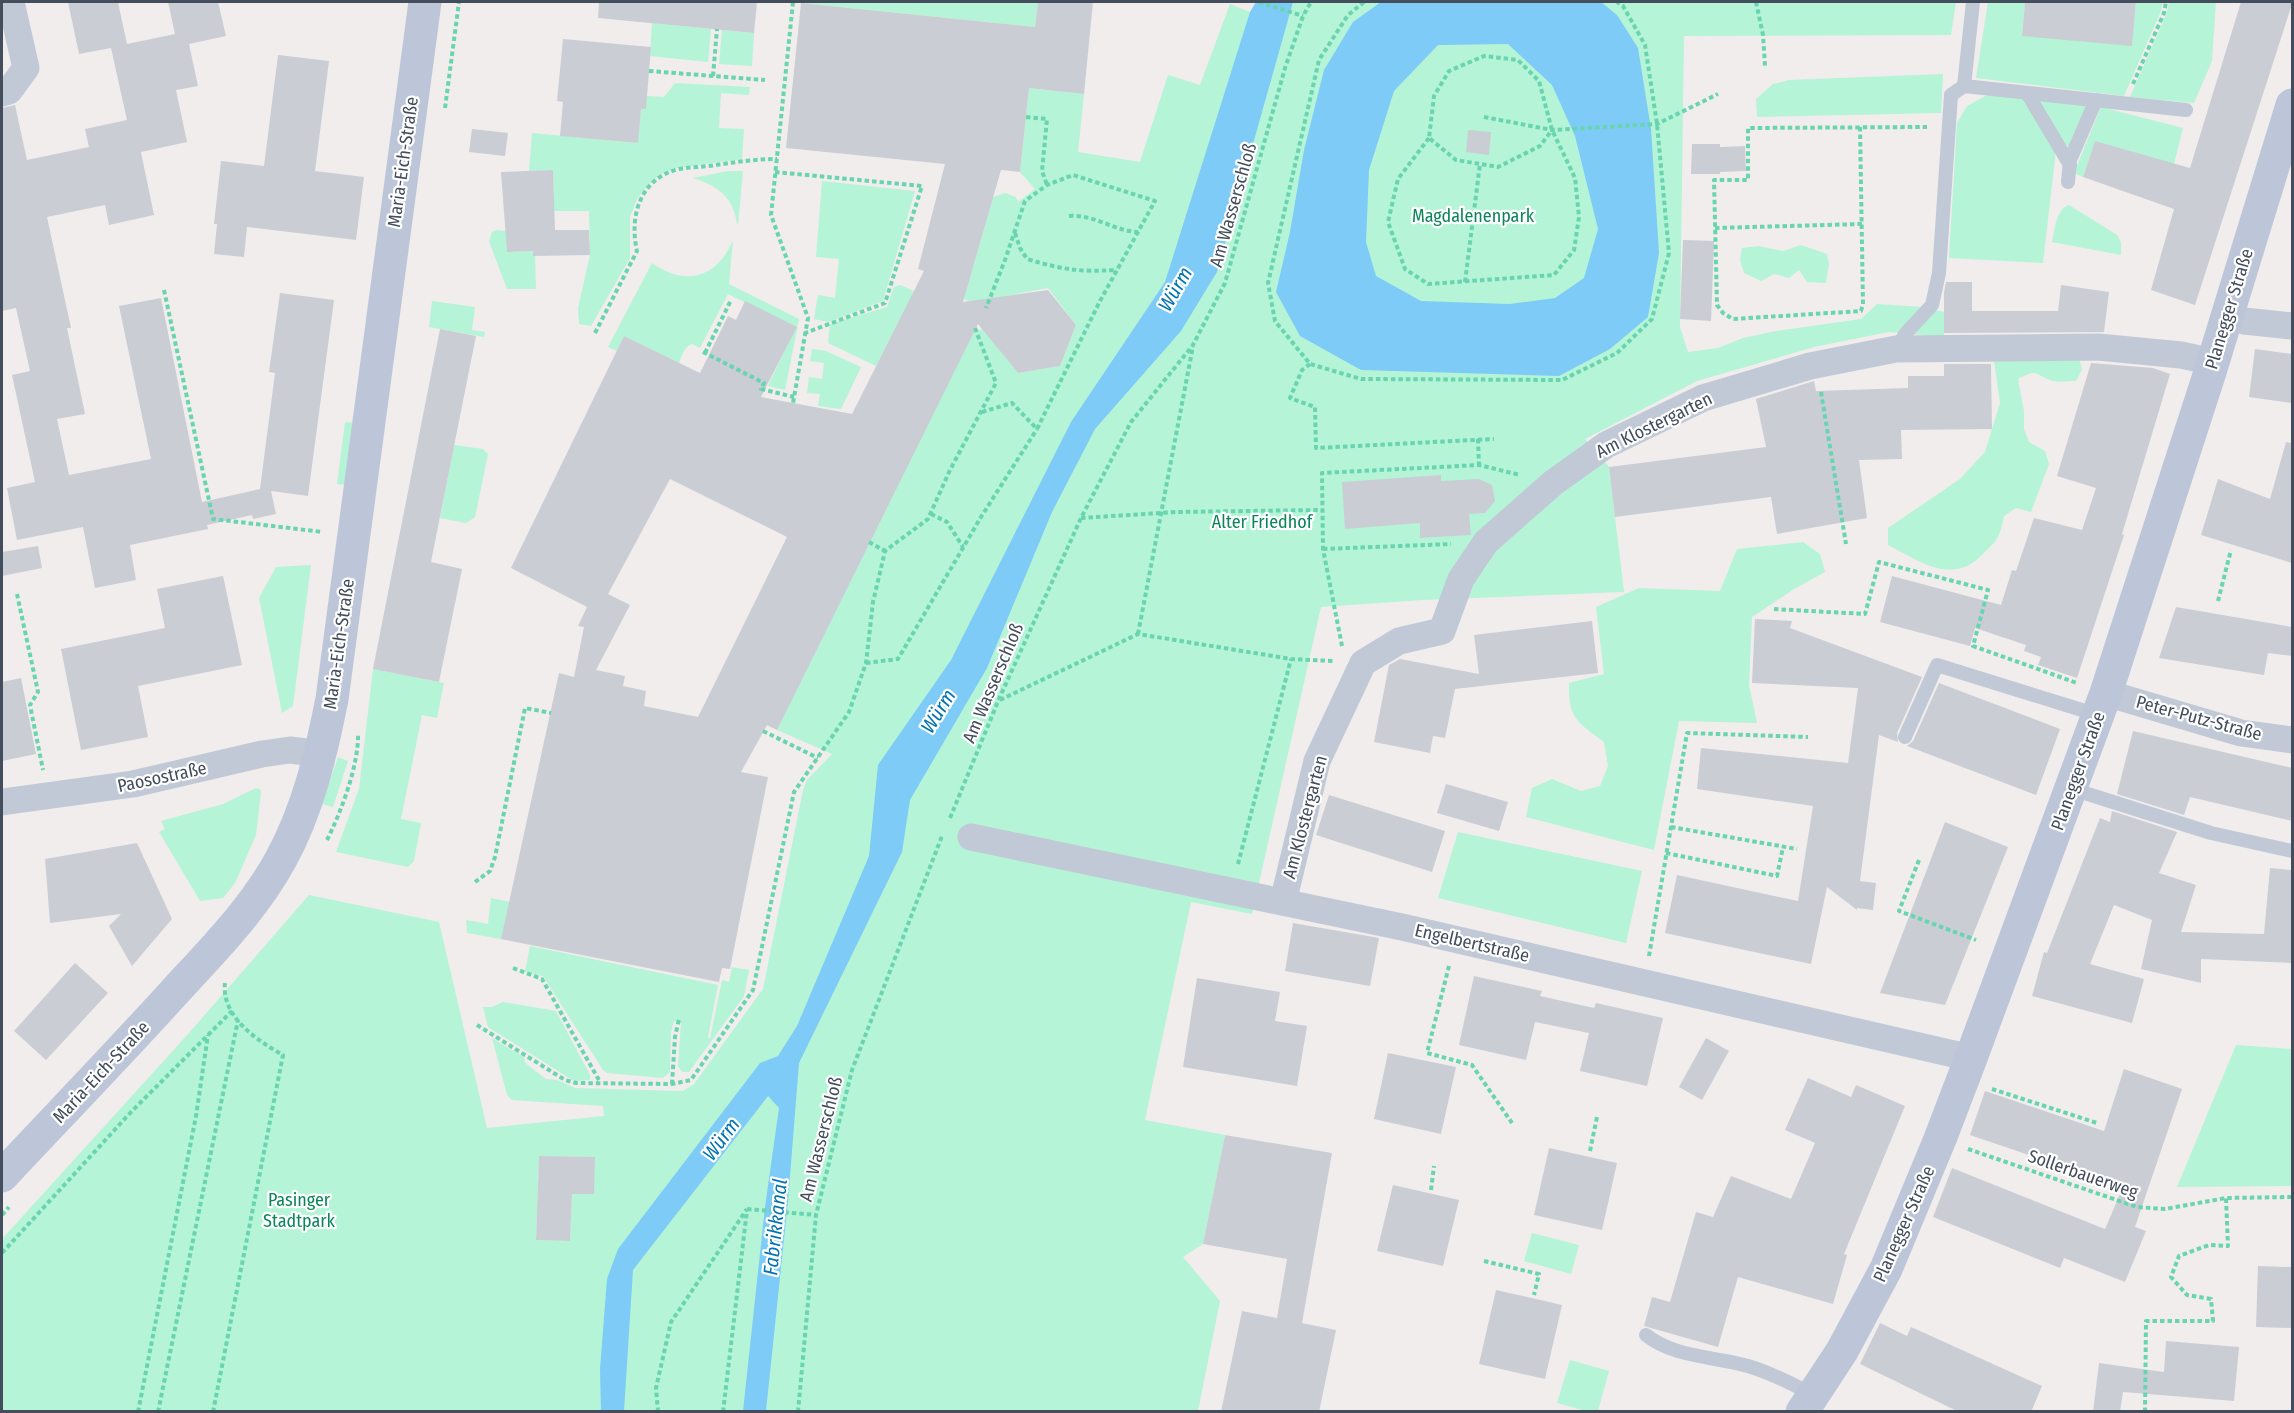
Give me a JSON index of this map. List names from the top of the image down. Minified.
{"streets":{"main road":["Maria-Eich-Straße","Planegger Straße"],"street":["Am Klostergarten","Peter-Putz-Straße","Paosostraße","Engelbertstraße"],"path":["Am Wasserschloß","Sollerbauerweg"]},"crossings":[["Maria-Eich-Straße","Paosostraße"],["Planegger Straße","Am Klostergarten"],["Planegger Straße","Peter-Putz-Straße"],["Planegger Straße","Engelbertstraße"],["Planegger Straße","Sollerbauerweg"],["Am Klostergarten","Engelbertstraße"]],"water":["Würm","Fabrikkanal"],"parks":["Magdalenenpark","Alter Friedhof","Pasinger Stadtpark"]}
